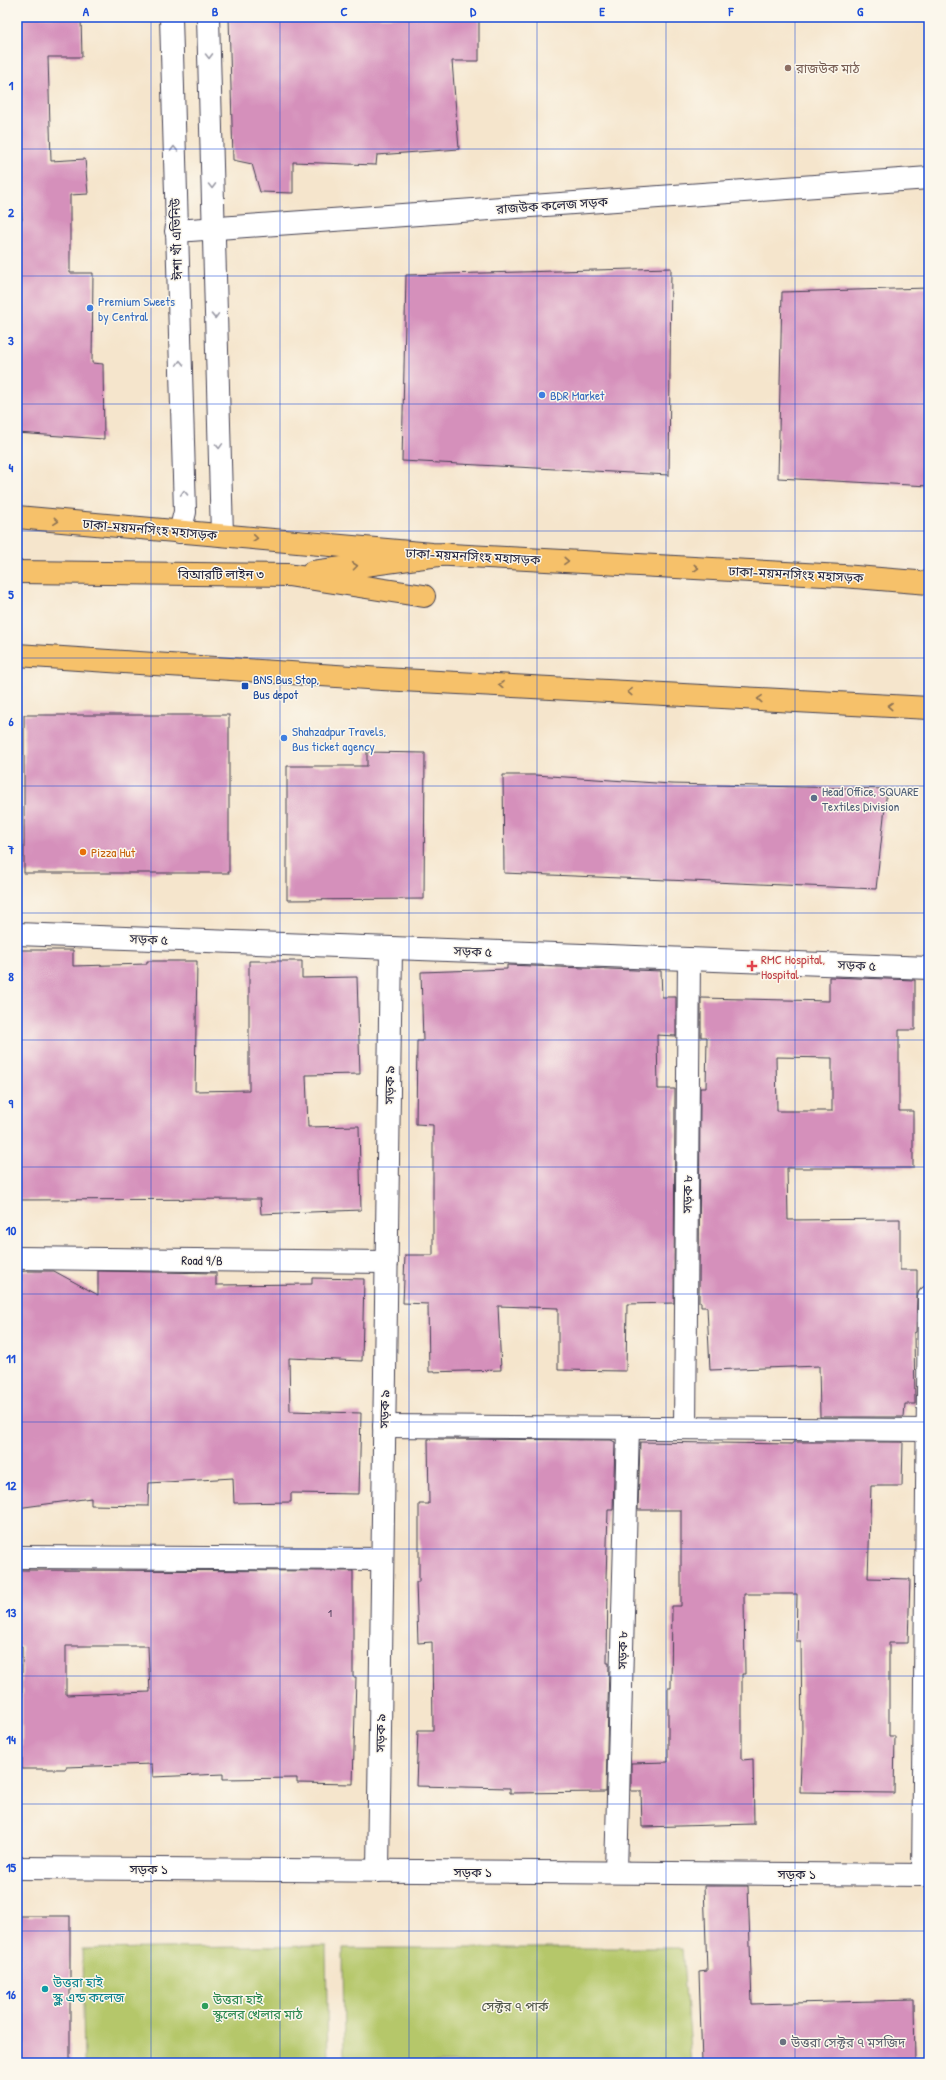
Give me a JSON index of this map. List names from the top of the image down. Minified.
{"streets":{"highway":["ঢাকা-ময়মনসিংহ মহাসড়ক","বিআরটি লাইন ৩"],"street":["রাজউক কলেজ সড়ক","ঈশা খাঁ এভিনিউ","সড়ক ৫","সড়ক ৯","সড়ক ৮","Road 9/B","সড়ক ১"]},"crossings":[["রাজউক কলেজ সড়ক","ঈশা খাঁ এভিনিউ"],["ঈশা খাঁ এভিনিউ","ঢাকা-ময়মনসিংহ মহাসড়ক"],["সড়ক ৫","সড়ক ৯"],["সড়ক ৫","সড়ক ৮"],["সড়ক ৯","Road 9/B"],["সড়ক ৯","সড়ক ১"],["সড়ক ৮","সড়ক ১"]],"parks":["সেক্টর ৭ পার্ক"],"places":{"other":["রাজউক মাঠ","Premium Sweets by Central","BDR Market","Shahzadpur Travels, Bus ticket agency","Head Office, SQUARE Textiles Division","Pizza Hut","উত্তরা হাই স্কুল এন্ড কলেজ","উত্তরা হাই স্কুলের খেলার মাঠ","উত্তরা সেক্টর ৭ মসজিদ"],"transit":["BNS Bus Stop, Bus depot"],"health":["RMC Hospital, Hospital"]},"house_numbers":["1"],"grid":{"columns":["A","B","C","D","E","F","G"],"rows":["1","2","3","4","5","6","7","8","9","10","11","12","13","14","15","16"]}}
